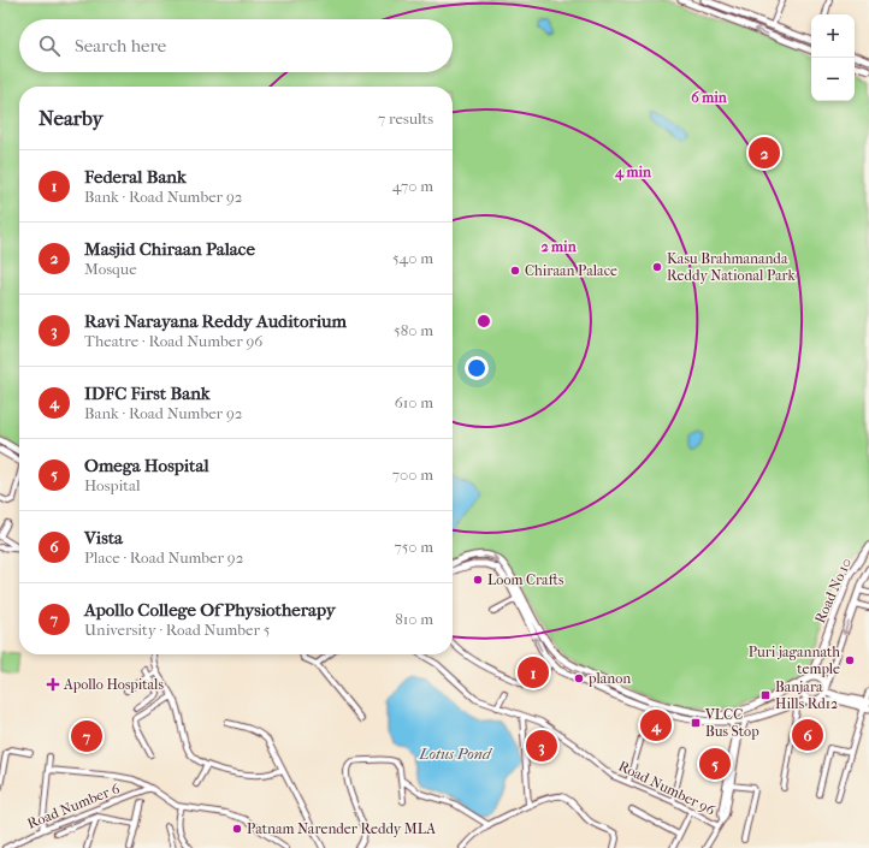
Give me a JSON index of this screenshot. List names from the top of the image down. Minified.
{"streets":{"main road":["Road No 10"],"street":["Road Number 96","Road Number 6"]},"water":["Lotus Pond"],"places":{"other":["Kasu Brahmananda Reddy National Park","Chiraan Palace","Loom Crafts","Puri jagannath temple","planon","Patnam Narender Reddy MLA"],"health":["Apollo Hospitals"],"transit":["Banjara Hills Rd12","VLCC Bus Stop"]},"page":{"map_buttons":["+","−"],"search":"Search here","heading":["Nearby","7 results"],"pins":["2","1","4","6","7","3","5"],"list":[{"mark":"1","name":"Federal Bank","note":"Bank · Road Number 92","value":"470 m"},{"mark":"2","name":"Masjid Chiraan Palace","note":"Mosque","value":"540 m"},{"mark":"3","name":"Ravi Narayana Reddy Auditorium","note":"Theatre · Road Number 96","value":"580 m"},{"mark":"4","name":"IDFC First Bank","note":"Bank · Road Number 92","value":"610 m"},{"mark":"5","name":"Omega Hospital","note":"Hospital","value":"700 m"},{"mark":"6","name":"Vista","note":"Place · Road Number 92","value":"750 m"},{"mark":"7","name":"Apollo College Of Physiotherapy","note":"University · Road Number 5","value":"810 m"}]},"rings":["6 min","4 min","2 min"]}
